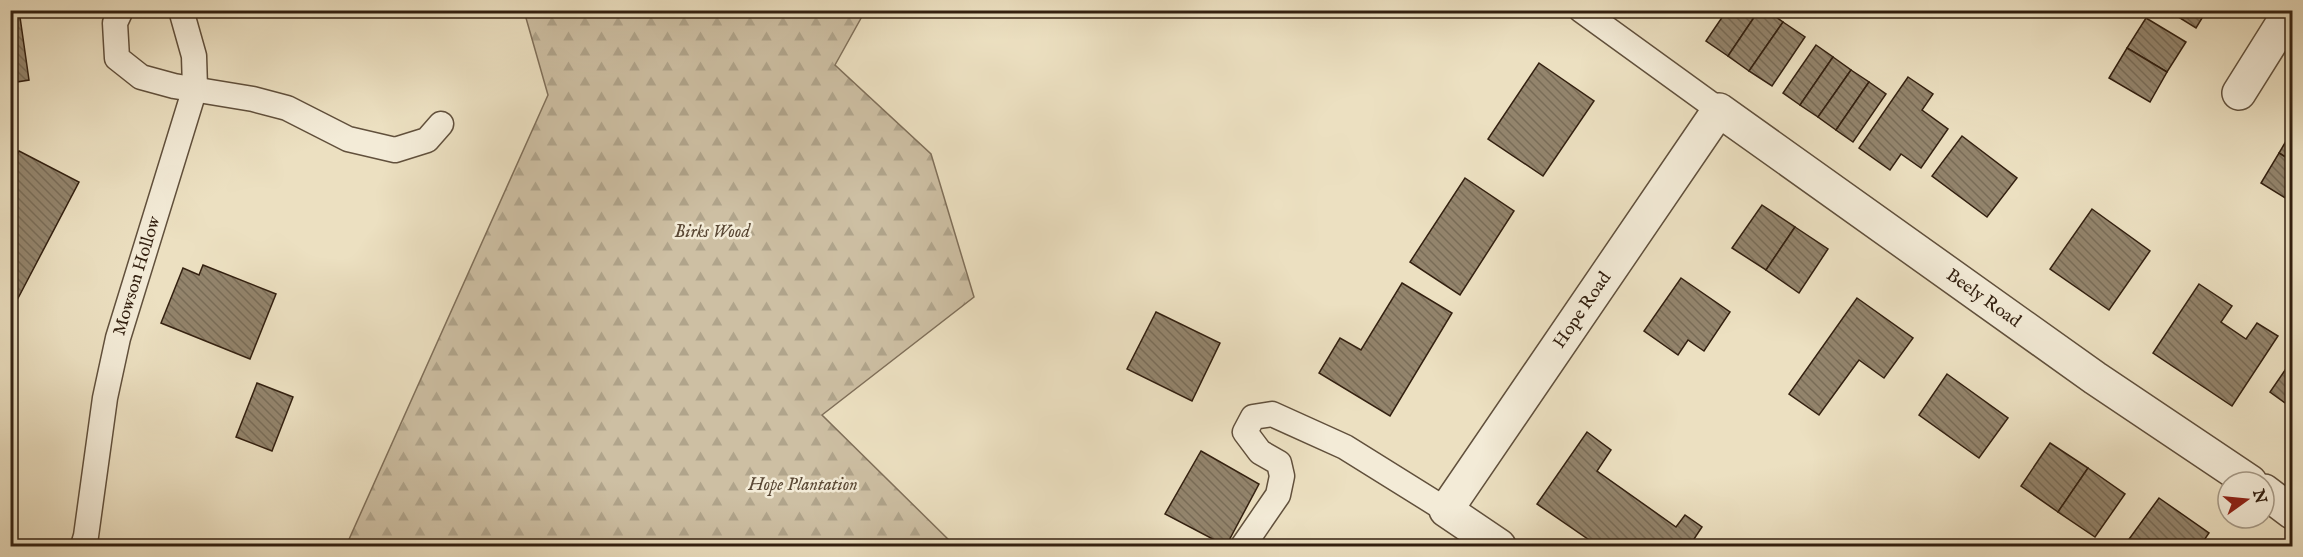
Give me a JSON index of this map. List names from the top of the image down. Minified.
{"streets":{"street":["Beely Road","Hope Road"],"lane":["Mowson Hollow"]},"crossings":[["Beely Road","Hope Road"]],"parks":["Birks Wood","Hope Plantation"],"north":"right"}
